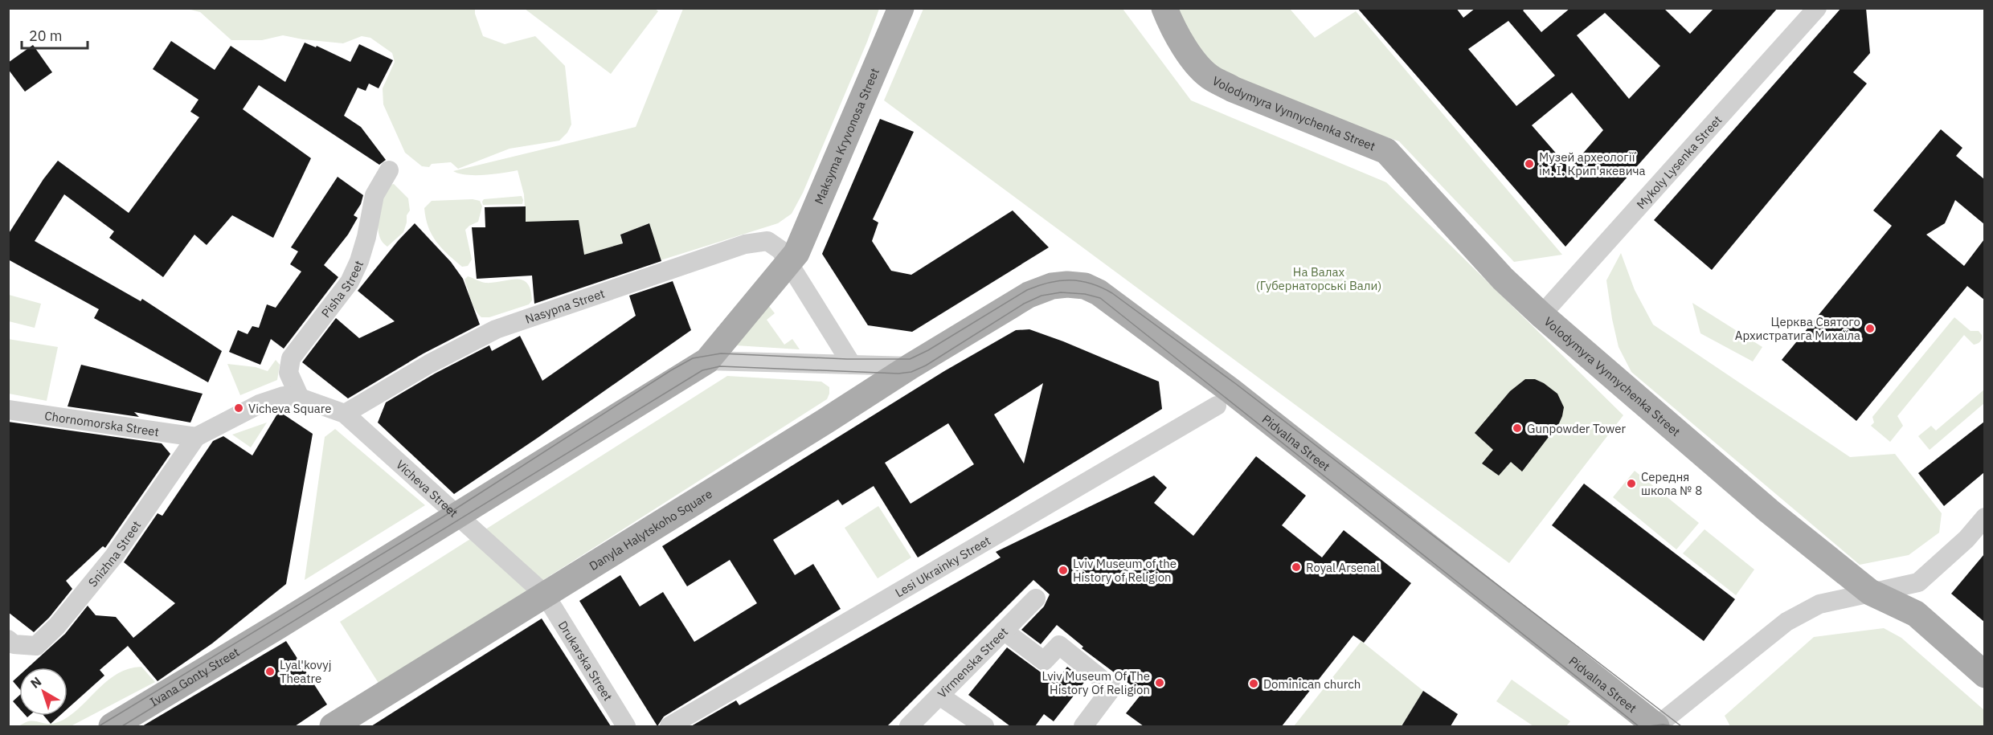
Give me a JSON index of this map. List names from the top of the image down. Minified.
{"streets":{"main road":["Volodymyra Vynnychenka Street","Maksyma Kryvonosa Street","Pidvalna Street","Danyla Halytskoho Square","Ivana Gonty Street"],"street":["Mykoly Lysenka Street","Pisha Street","Nasypna Street","Chornomorska Street","Vicheva Street","Snizhna Street","Lesi Ukrainky Street","Drukarska Street","Virmenska Street"]},"crossings":[["Volodymyra Vynnychenka Street","Mykoly Lysenka Street"],["Maksyma Kryvonosa Street","Nasypna Street"],["Pisha Street","Vicheva Street"],["Nasypna Street","Vicheva Street"],["Chornomorska Street","Snizhna Street"],["Pidvalna Street","Danyla Halytskoho Square"],["Vicheva Street","Danyla Halytskoho Square"],["Vicheva Street","Drukarska Street"],["Vicheva Street","Ivana Gonty Street"],["Danyla Halytskoho Square","Drukarska Street"]],"parks":["На Валах (Губернаторські Вали)"],"places":["Музей археології ім. І. Крип'якевича","Церква Святого Архистратига Михаїла","Vicheva Square","Gunpowder Tower","Середня школа № 8","Royal Arsenal","Lviv Museum of the History of Religion","Lyal'kovyj Theatre","Lviv Museum Of The History Of Religion","Dominican church"],"scale_bar":"20 m","north":"top left"}
